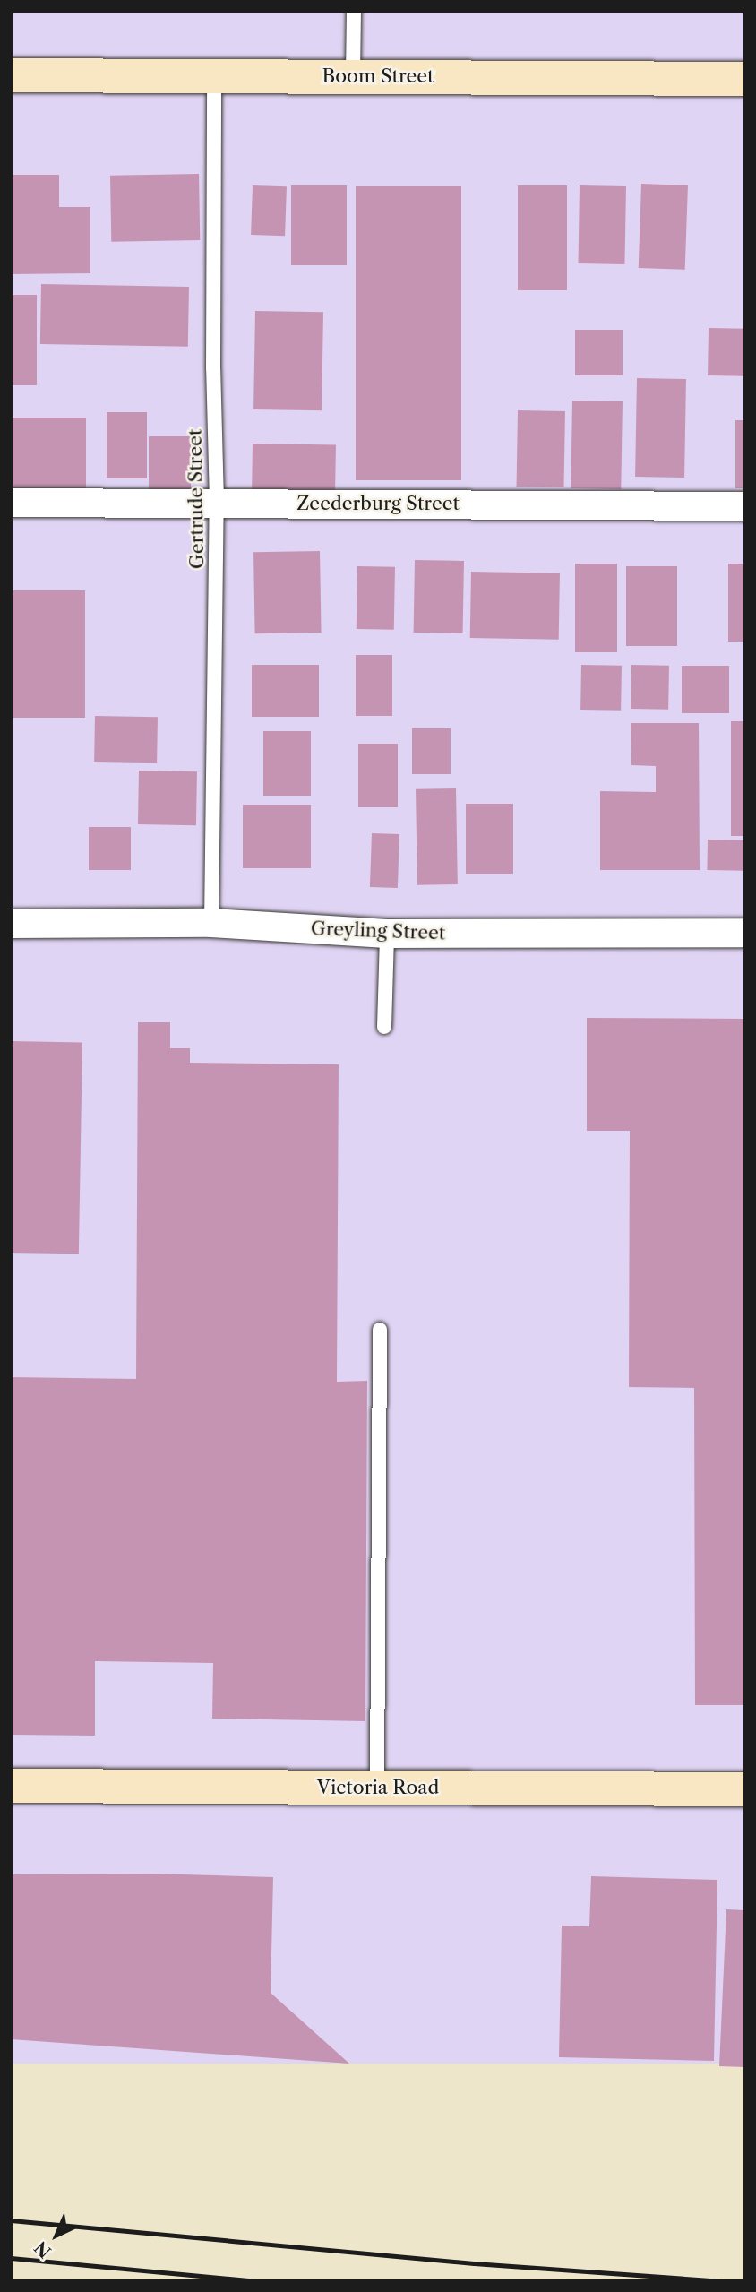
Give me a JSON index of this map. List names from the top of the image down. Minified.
{"streets":{"street":["Boom Street","Zeederburg Street","Greyling Street","Victoria Road"],"lane":["Gertrude Street"]},"crossings":[["Boom Street","Gertrude Street"],["Gertrude Street","Zeederburg Street"],["Gertrude Street","Greyling Street"]],"north":"bottom left"}
